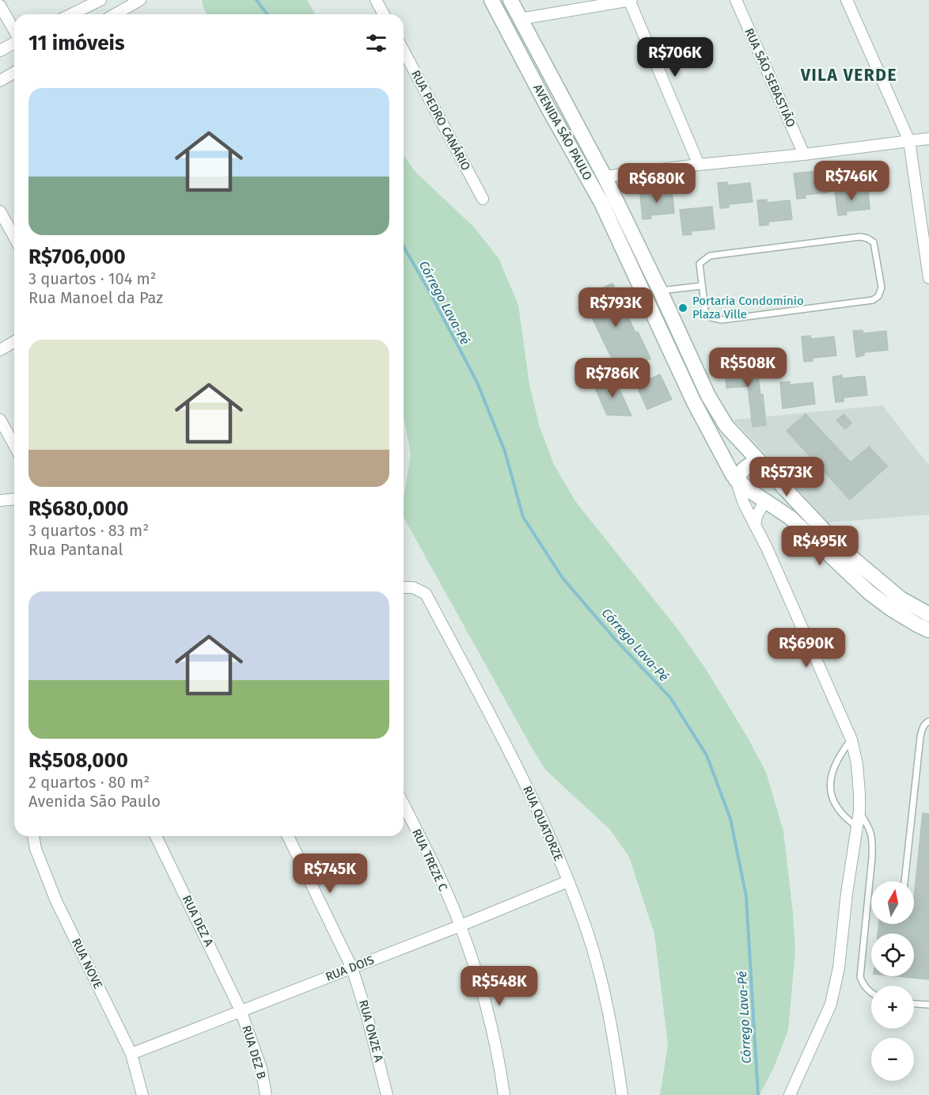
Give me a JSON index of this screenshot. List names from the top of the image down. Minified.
{"streets":{"street":["RUA SÃO SEBASTIÃO","RUA PEDRO CANÁRIO","AVENIDA SÃO PAULO","RUA QUATORZE","RUA TREZE C","RUA DEZ A","RUA NOVE","RUA DOIS","RUA ONZE A","RUA DEZ B"]},"crossings":[["RUA QUATORZE","RUA DOIS"],["RUA TREZE C","RUA DOIS"],["RUA DEZ A","RUA DOIS"],["RUA DEZ A","RUA DEZ B"],["RUA NOVE","RUA DOIS"],["RUA DOIS","RUA ONZE A"],["RUA DOIS","RUA DEZ B"]],"districts":["VILA VERDE"],"water":["Córrego Lava-Pé"],"places":["Portaria Condomínio Plaza Ville"],"north":"top","page":{"heading":"11 imóveis","price":["R$706K","R$746K","R$680K","R$793K","R$508K","R$786K","R$573K","R$495K","R$690K","R$745K","R$548K"],"list":[{"name":"R$706,000","note":"3 quartos · 104 m² · Rua Manoel da Paz"},{"name":"R$680,000","note":"3 quartos · 83 m² · Rua Pantanal"},{"name":"R$508,000","note":"2 quartos · 80 m² · Avenida São Paulo"}],"map_buttons":["+","−"]}}
